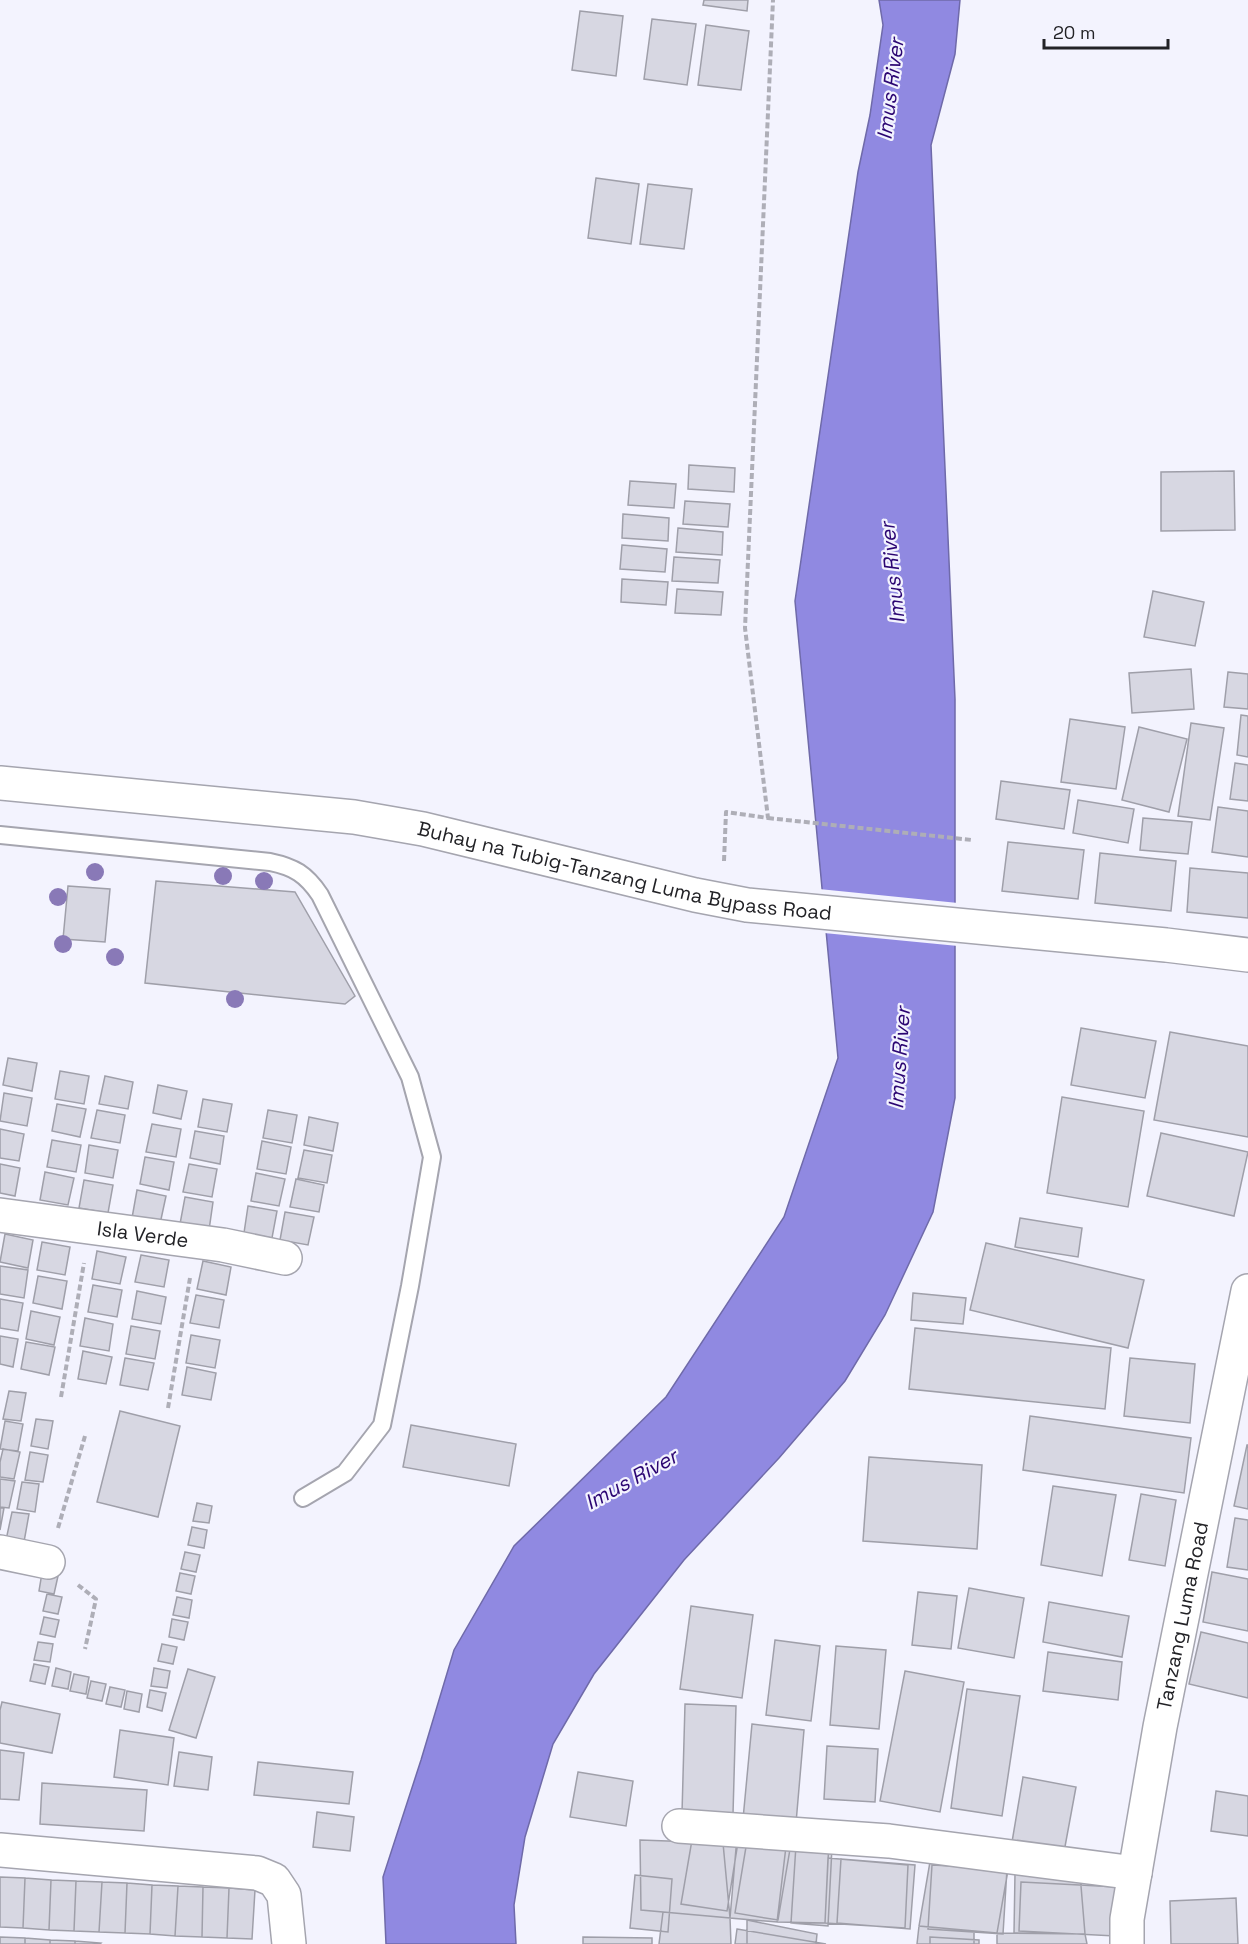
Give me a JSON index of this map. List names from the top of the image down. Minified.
{"streets":{"street":["Buhay na Tubig-Tanzang Luma Bypass Road","Isla Verde","Tanzang Luma Road"]},"water":["Imus River"],"scale_bar":"20 m"}
